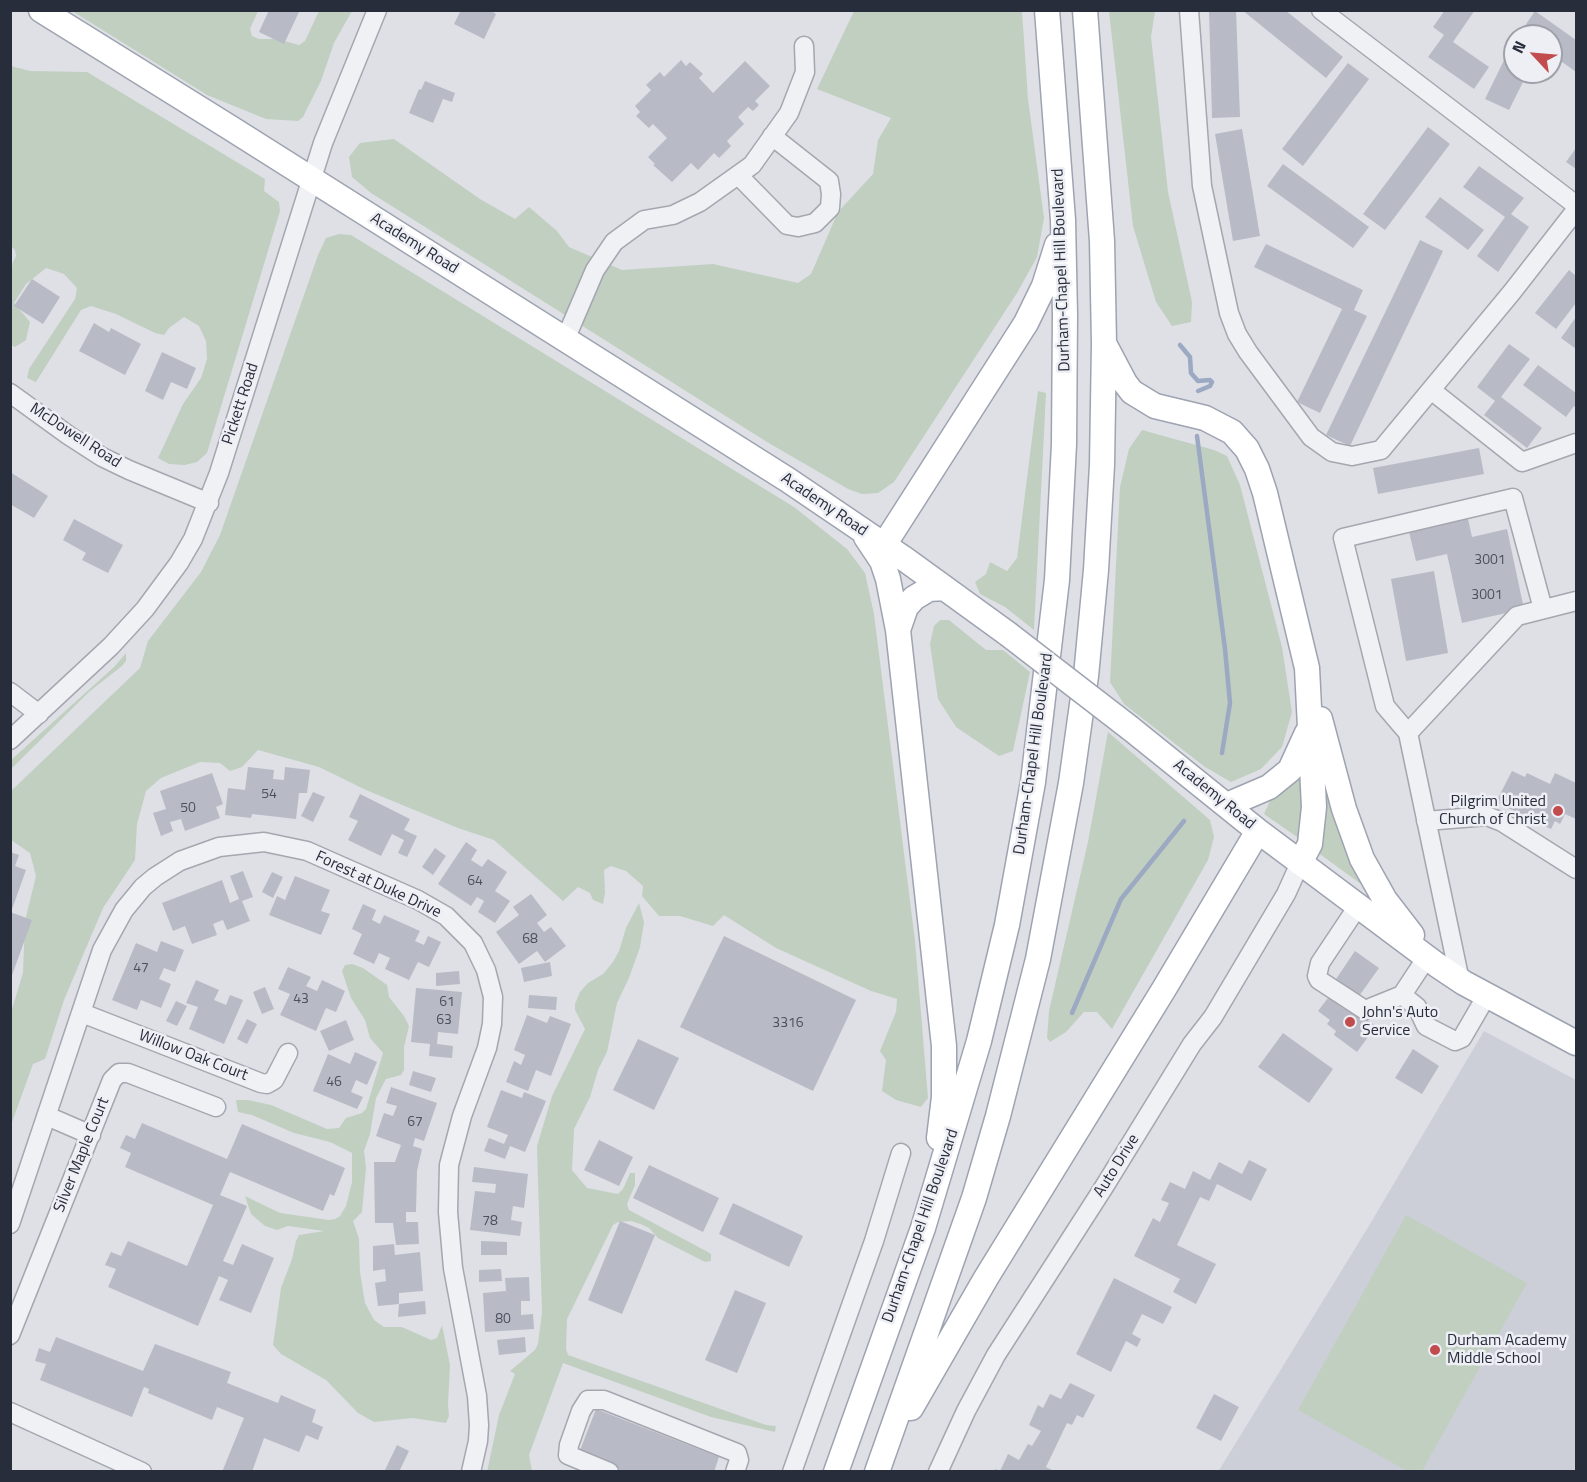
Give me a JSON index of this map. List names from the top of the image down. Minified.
{"streets":{"main road":["Academy Road","Durham-Chapel Hill Boulevard"],"street":["Pickett Road","McDowell Road","Forest at Duke Drive","Willow Oak Court","Silver Maple Court","Auto Drive"]},"crossings":[["Academy Road","Pickett Road"],["Academy Road","Auto Drive"],["Pickett Road","McDowell Road"],["Forest at Duke Drive","Willow Oak Court"]],"places":["Pilgrim United Church of Christ","John's Auto Service","Durham Academy Middle School"],"house_numbers":["3001","3001","54","50","64","68","47","43","61","63","3316","46","67","78","80"],"north":"top left"}
